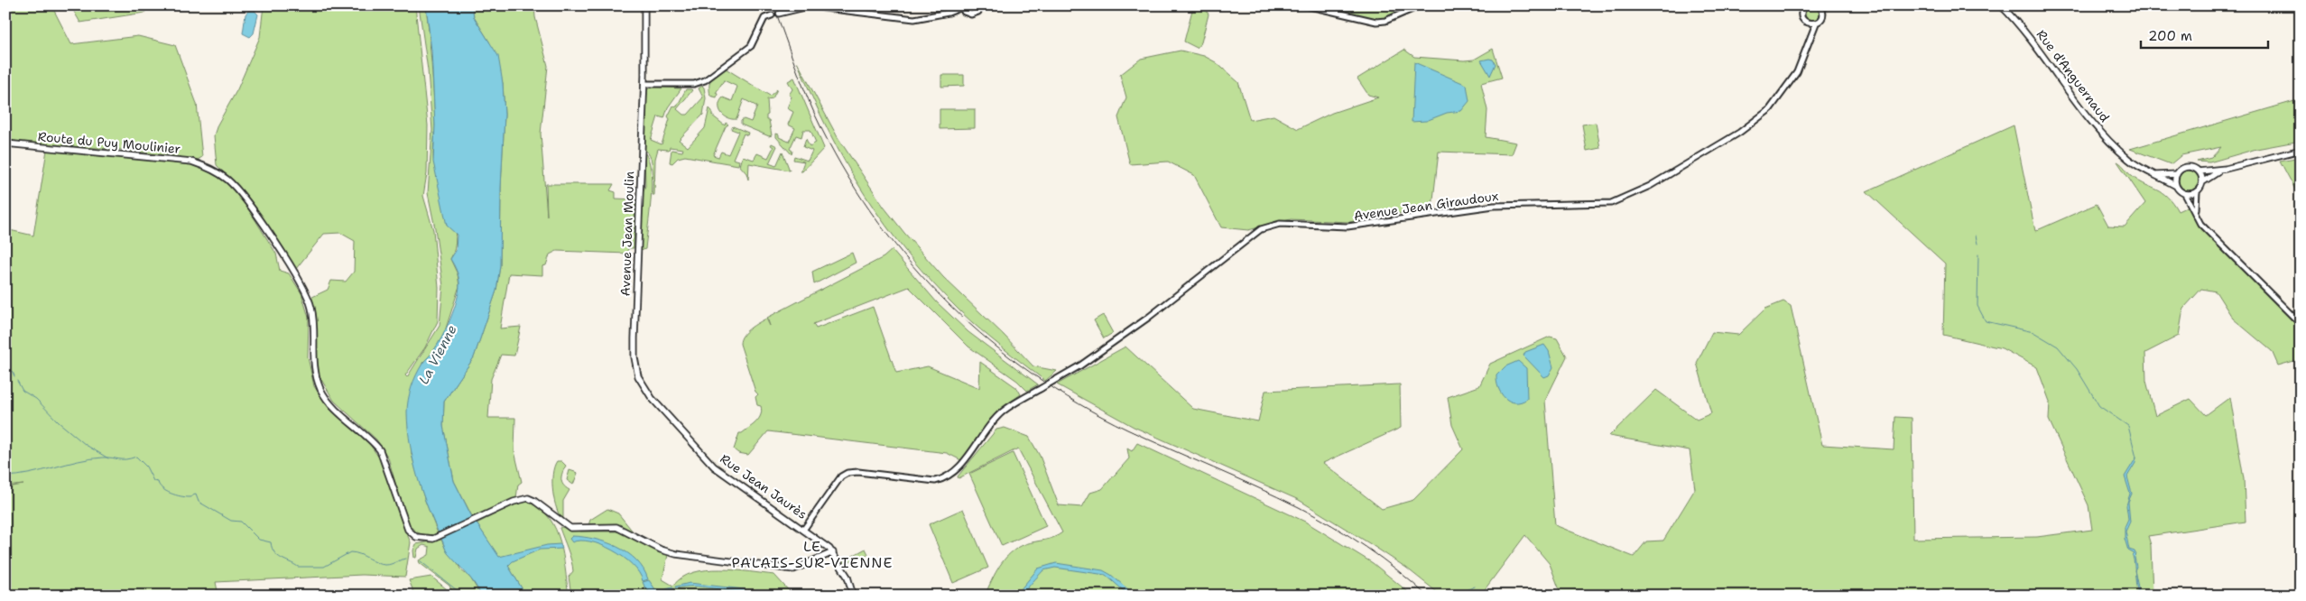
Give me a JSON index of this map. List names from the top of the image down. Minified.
{"streets":{"main road":["Rue d'Anguernaud","Route du Puy Moulinier","Avenue Jean Moulin","Rue Jean Jaurès"],"street":["Avenue Jean Giraudoux"]},"crossings":[["Route du Puy Moulinier","Rue Jean Jaurès"],["Avenue Jean Giraudoux","Rue Jean Jaurès"],["Avenue Jean Moulin","Rue Jean Jaurès"]],"districts":["LE PALAIS-SUR-VIENNE"],"water":["La Vienne"],"scale_bar":"200 m"}
